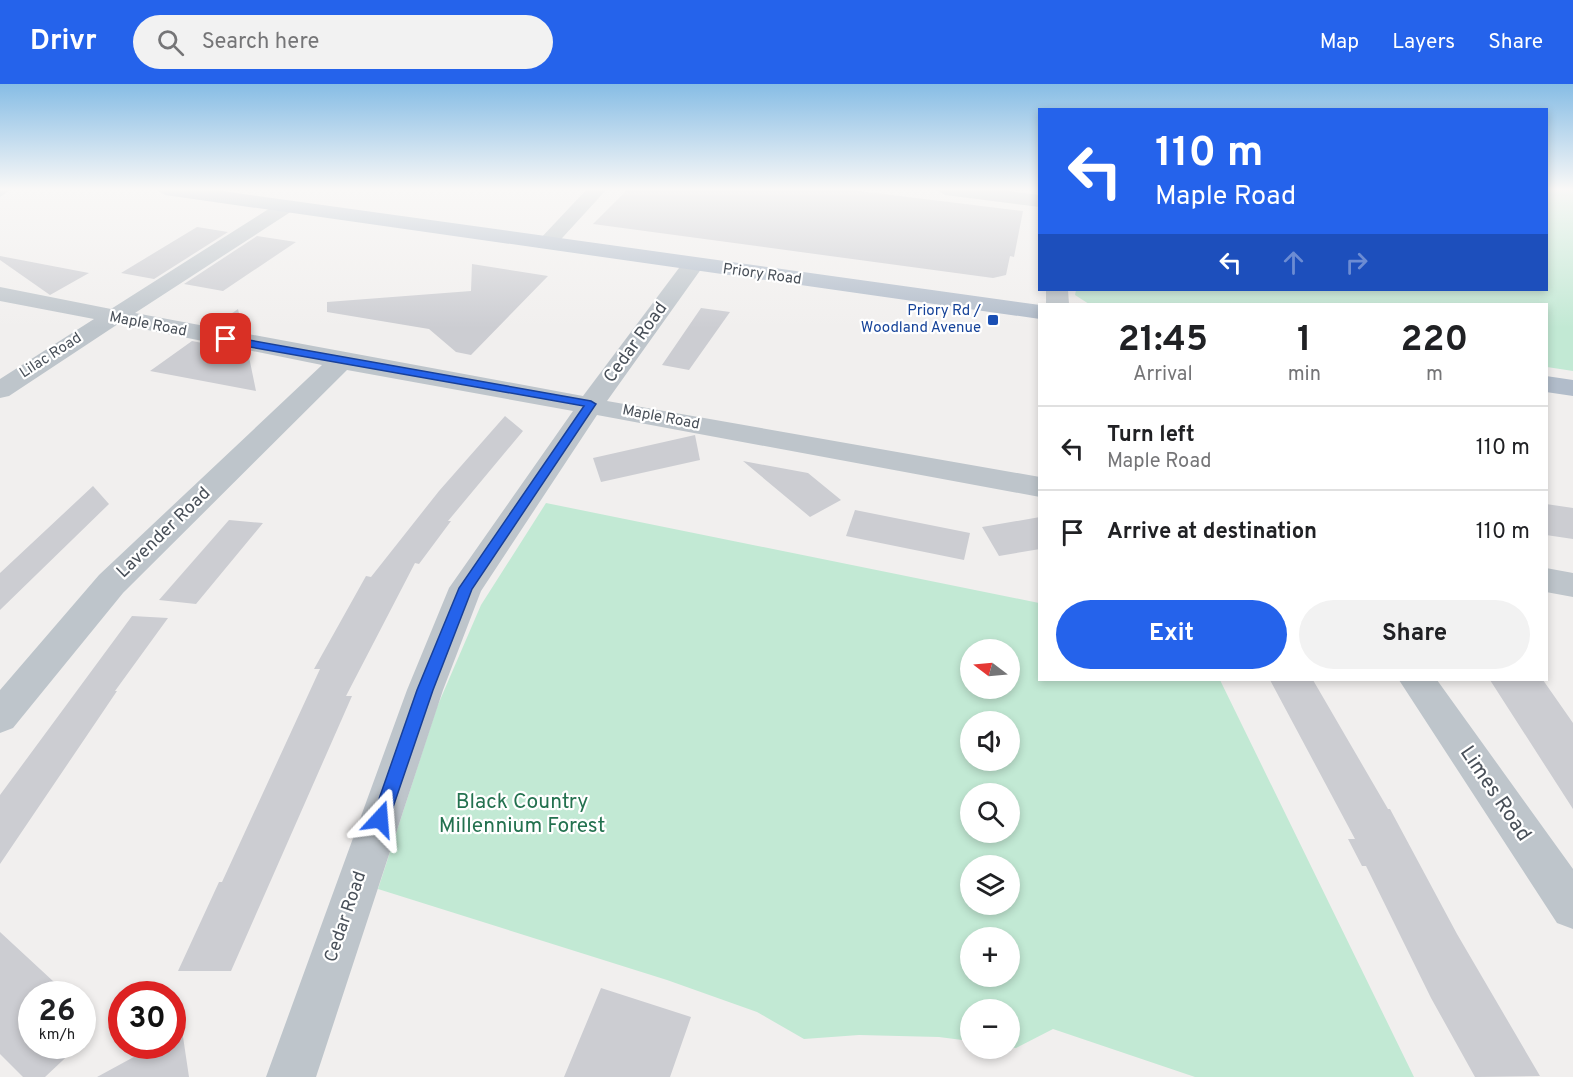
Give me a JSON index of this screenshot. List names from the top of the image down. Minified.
{"streets":{"main road":["Priory Road"],"street":["Maple Road","Cedar Road","Lilac Road","Lavender Road","Limes Road"]},"crossings":[["Priory Road","Cedar Road"],["Maple Road","Cedar Road"],["Maple Road","Lilac Road"],["Maple Road","Lavender Road"]],"parks":["Black Country Millennium Forest"],"places":{"transit":["Priory Rd / Woodland Avenue"]},"north":"left","page":{"header":"Drivr","search":"Search here","nav":["Map","Layers","Share"],"turn":["110 m","Maple Road"],"eta":["21:45","Arrival","1","min","220","m"],"list":[{"name":"Turn left","note":"Maple Road","value":"110 m"},{"name":"Arrive at destination","value":"110 m"}],"buttons":["Exit","Share"],"map_buttons":["+","−"],"speed":"26 km/h","limit":"30"}}
